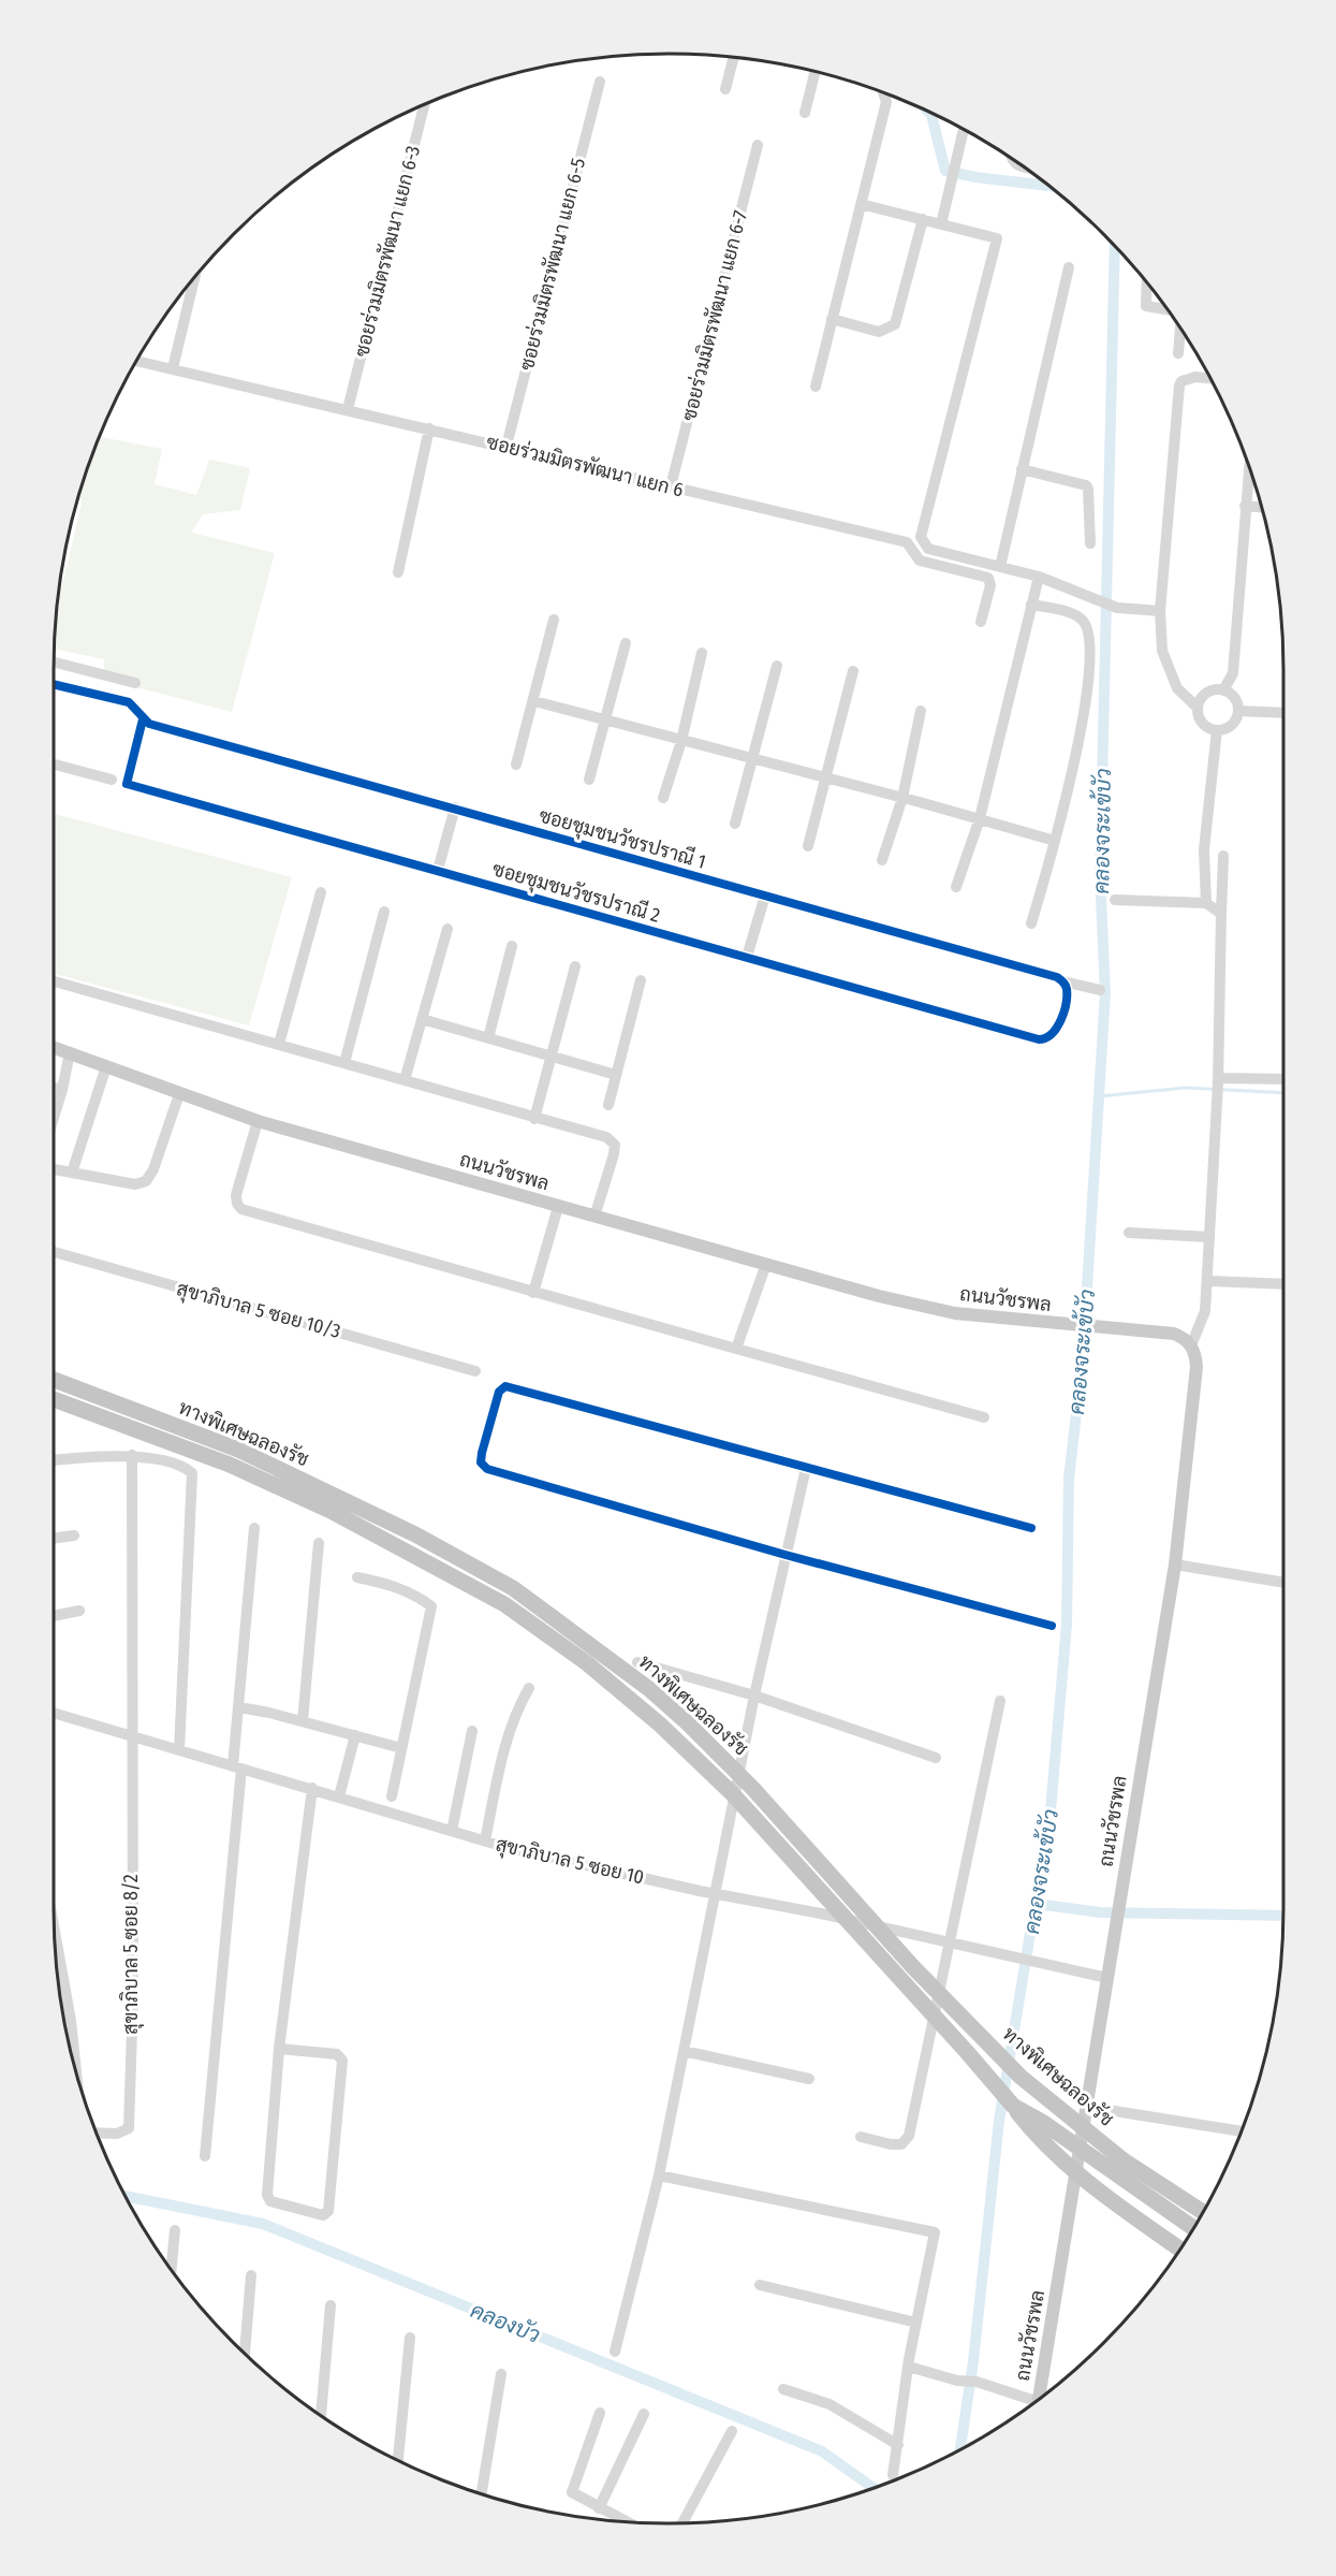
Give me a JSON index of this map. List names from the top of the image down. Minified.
{"streets":{"highway":["ทางพิเศษฉลองรัช"],"main road":["ถนนวัชรพล"],"street":["ซอยร่วมมิตรพัฒนา แยก 6-3","ซอยร่วมมิตรพัฒนา แยก 6-5","ซอยร่วมมิตรพัฒนา แยก 6-7","ซอยร่วมมิตรพัฒนา แยก 6","ซอยชุมชนวัชรปราณี 1","ซอยชุมชนวัชรปราณี 2","สุขาภิบาล 5 ซอย 10/3","สุขาภิบาล 5 ซอย 10","สุขาภิบาล 5 ซอย 8/2"]},"crossings":[["ซอยร่วมมิตรพัฒนา แยก 6-3","ซอยร่วมมิตรพัฒนา แยก 6"],["ซอยร่วมมิตรพัฒนา แยก 6-5","ซอยร่วมมิตรพัฒนา แยก 6"],["ซอยร่วมมิตรพัฒนา แยก 6-7","ซอยร่วมมิตรพัฒนา แยก 6"],["ซอยชุมชนวัชรปราณี 1","ซอยชุมชนวัชรปราณี 2"],["ถนนวัชรพล","สุขาภิบาล 5 ซอย 10"],["สุขาภิบาล 5 ซอย 10","สุขาภิบาล 5 ซอย 8/2"]],"water":["คลองจระเข้บัว","คลองบัว"]}
